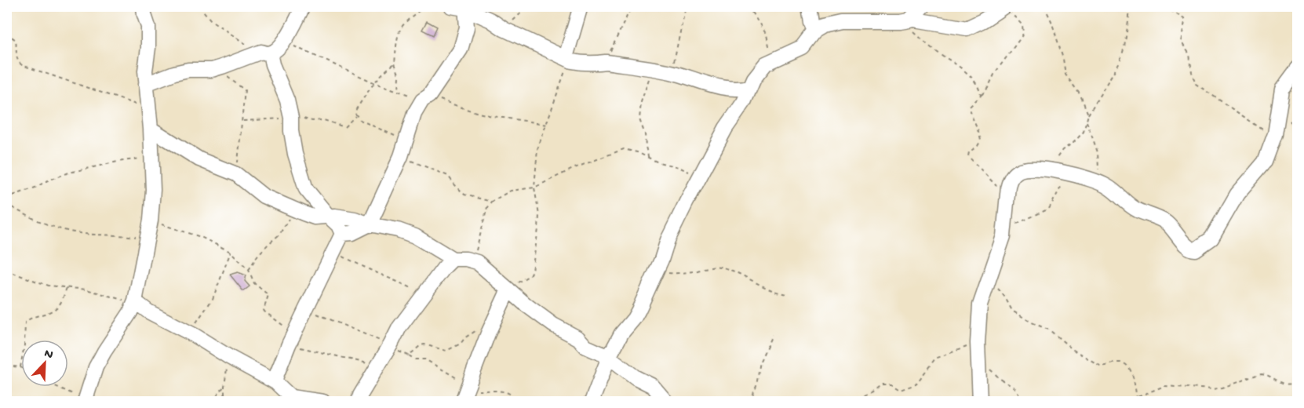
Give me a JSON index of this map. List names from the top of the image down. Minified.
{"north":"top right"}
